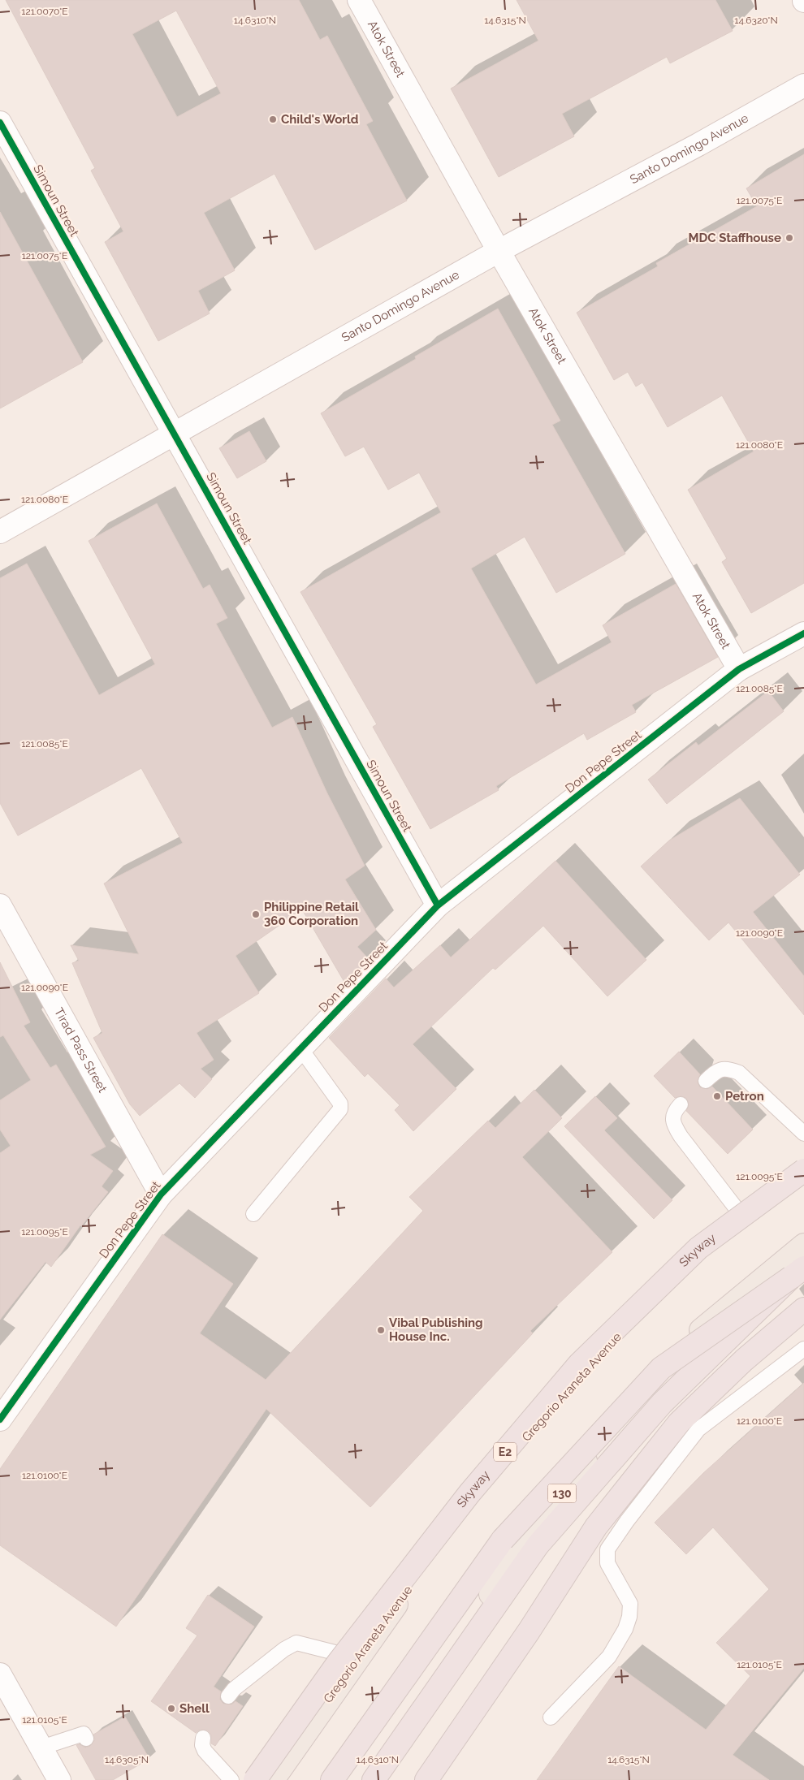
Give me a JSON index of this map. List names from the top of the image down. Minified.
{"streets":{"highway":["Skyway","E2"],"main road":["Gregorio Araneta Avenue","130"],"street":["Atok Street","Santo Domingo Avenue","Simoun Street","Don Pepe Street","Tirad Pass Street"]},"crossings":[["Atok Street","Santo Domingo Avenue"],["Atok Street","Don Pepe Street"],["Santo Domingo Avenue","Simoun Street"],["Simoun Street","Don Pepe Street"],["Don Pepe Street","Tirad Pass Street"]],"places":["Child's World","MDC Staffhouse","Philippine Retail 360 Corporation","Petron","Vibal Publishing House Inc.","Shell"],"coordinates":["121.0070°E","14.6310°N","14.6315°N","14.6320°N","121.0075°E","121.0080°E","121.0085°E","121.0090°E","121.0095°E","121.0100°E","121.0105°E","14.6305°N"]}
